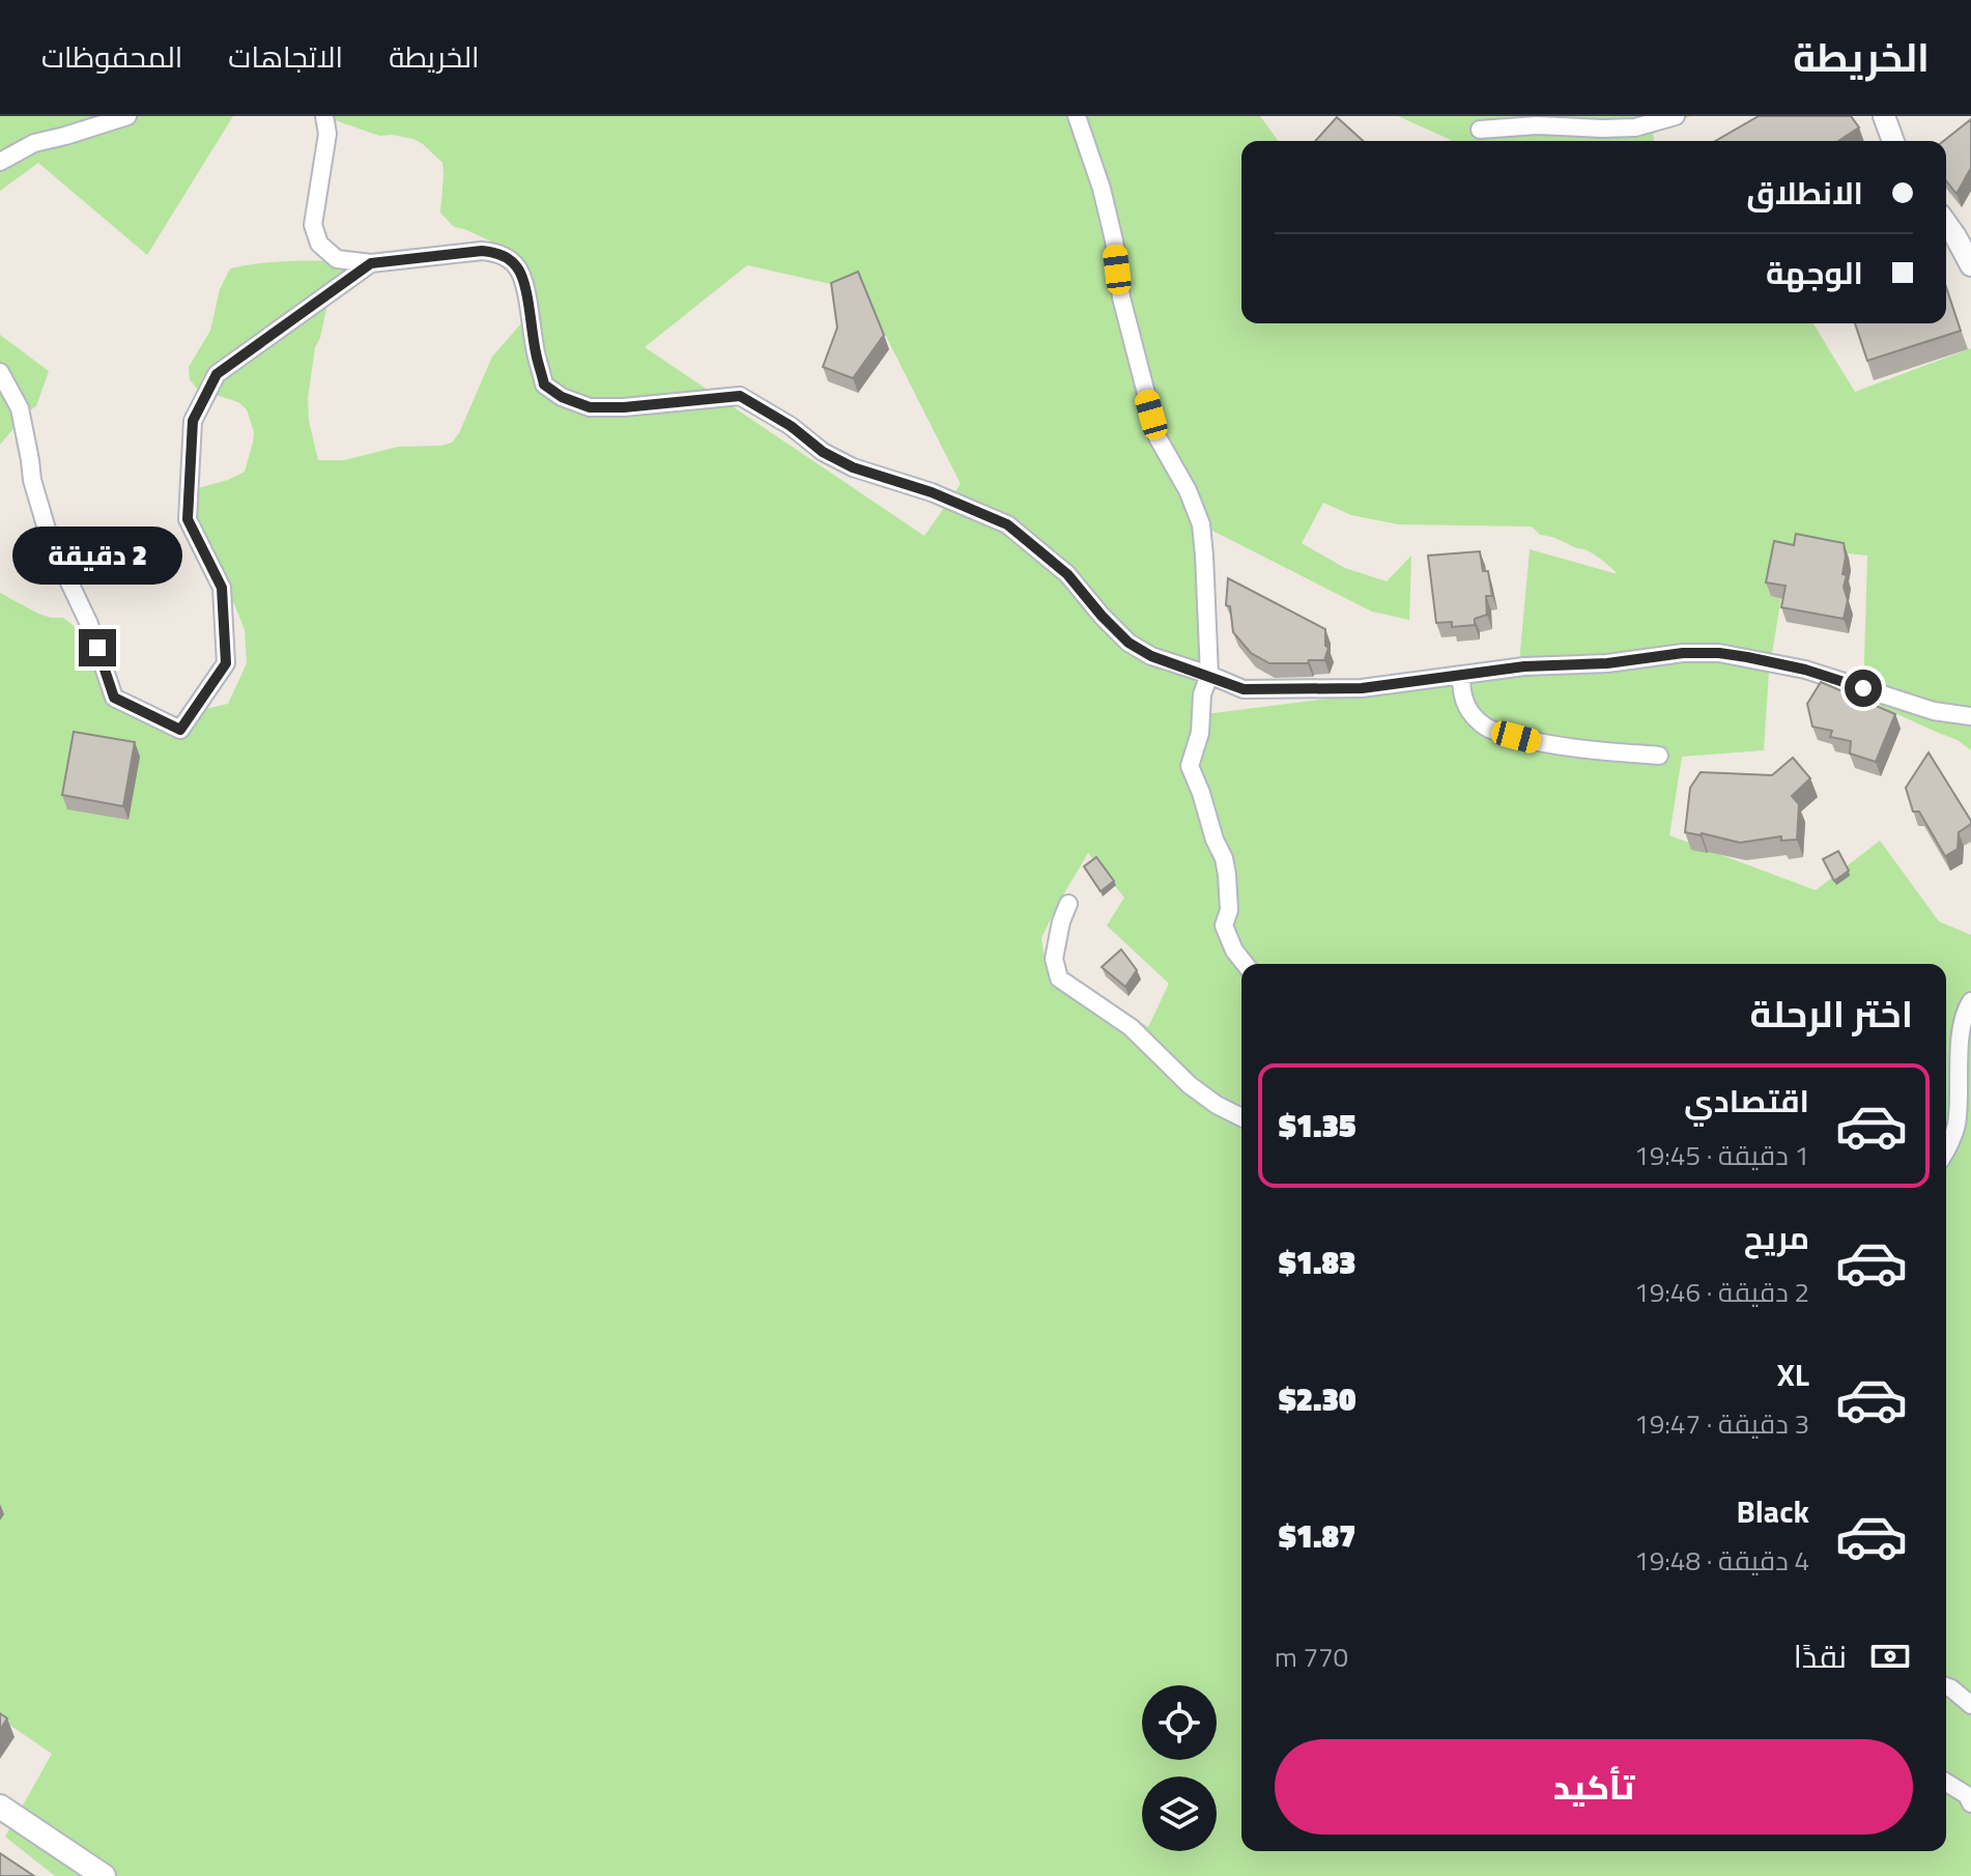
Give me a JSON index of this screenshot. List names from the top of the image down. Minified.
{"page":{"header":"الخريطة","nav":["الخريطة","الاتجاهات","المحفوظات"],"banner":["الانطلاق","الوجهة"],"bubble":"2 دقيقة","heading":"اختر الرحلة","list":[{"name":"اقتصادي","note":"1 دقيقة · 19:45","value":"$1.35"},{"name":"مريح","note":"2 دقيقة · 19:46","value":"$1.83"},{"name":"XL","note":"3 دقيقة · 19:47","value":"$2.30"},{"name":"Black","note":"4 دقيقة · 19:48","value":"$1.87"}],"pay":["نقدًا","770 m"],"buttons":"تأكيد"}}
